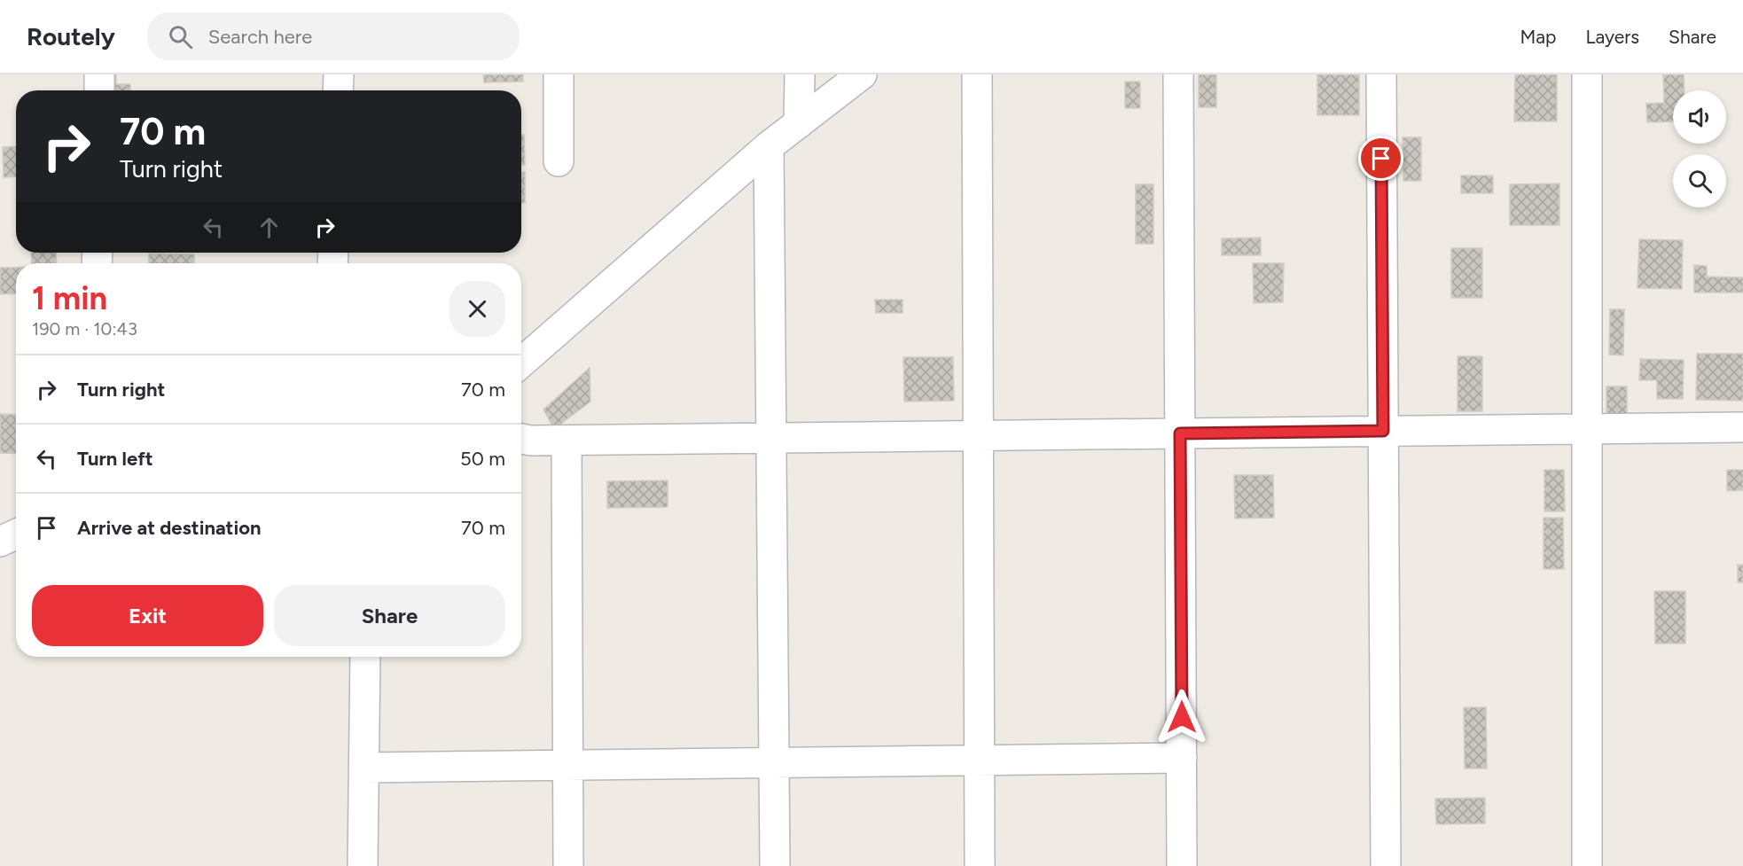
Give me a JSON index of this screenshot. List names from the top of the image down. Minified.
{"page":{"header":"Routely","search":"Search here","nav":["Map","Layers","Share"],"turn":["70 m","Turn right"],"heading":["1 min","190 m · 10:43"],"list":[{"name":"Turn right","value":"70 m"},{"name":"Turn left","value":"50 m"},{"name":"Arrive at destination","value":"70 m"}],"buttons":["Exit","Share"]}}
